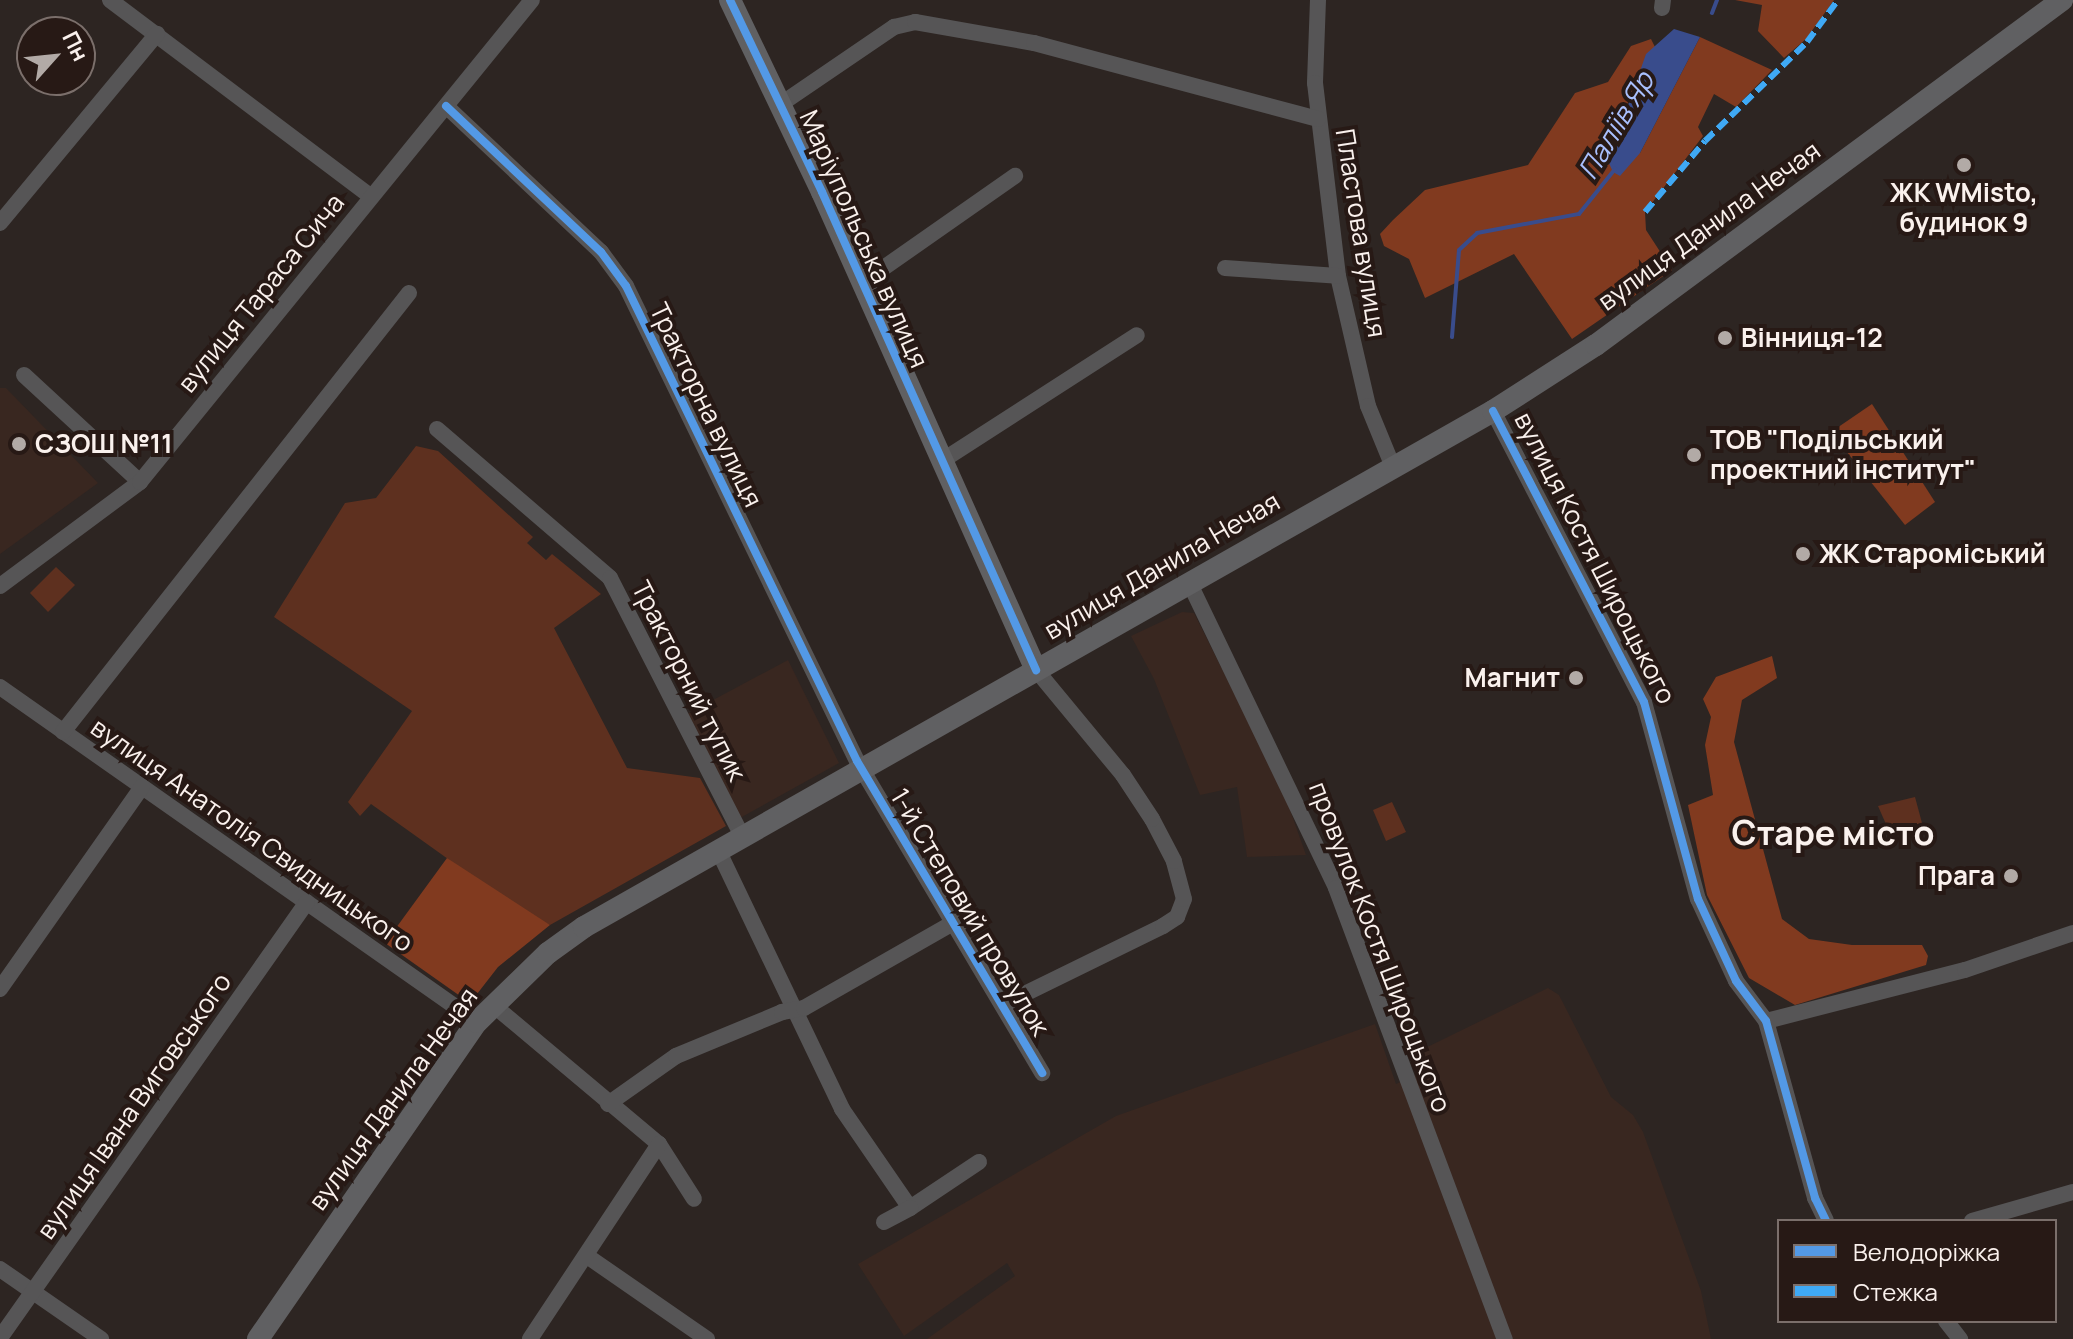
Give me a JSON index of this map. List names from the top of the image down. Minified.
{"streets":{"main road":["вулиця Данила Нечая","Маріупольська вулиця"],"street":["Пластова вулиця","вулиця Тараса Сича","Тракторна вулиця","вулиця Костя Широцького","Тракторний тупик","вулиця Анатолія Свидницького","1-й Степовий провулок","провулок Костя Широцького","вулиця Івана Виговського"]},"crossings":[["вулиця Данила Нечая","Пластова вулиця"],["вулиця Данила Нечая","Маріупольська вулиця"],["вулиця Данила Нечая","Тракторна вулиця"],["вулиця Данила Нечая","вулиця Костя Широцького"],["вулиця Данила Нечая","Тракторний тупик"],["вулиця Данила Нечая","вулиця Анатолія Свидницького"],["вулиця Данила Нечая","1-й Степовий провулок"],["вулиця Данила Нечая","провулок Костя Широцького"],["вулиця Тараса Сича","Тракторна вулиця"],["Тракторна вулиця","1-й Степовий провулок"],["вулиця Анатолія Свидницького","вулиця Івана Виговського"]],"districts":["Старе місто"],"water":["Паліїв Яр"],"places":["ЖК WMisto, будинок 9","Вінниця-12","СЗОШ №11","ТОВ \"Подільський проектний інститут\"","ЖК Староміський","Магнит","Прага"],"legend":["Велодоріжка","Стежка"],"north":"top right"}
